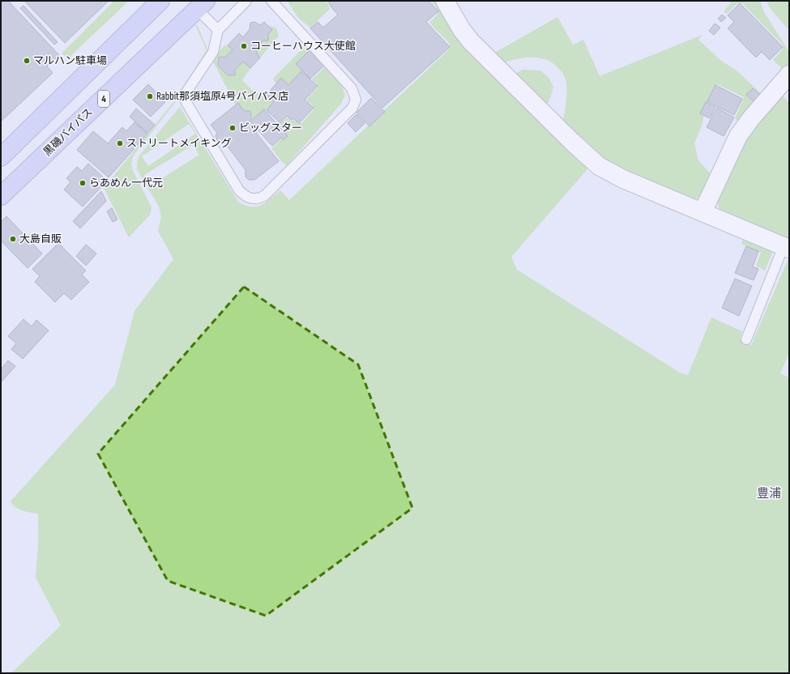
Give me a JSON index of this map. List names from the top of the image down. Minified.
{"streets":{"highway":["4","黒磯バイパス"]},"districts":["豊浦"],"places":["コーヒーハウス大使館","マルハン駐車場","Rabbit那須塩原4号バイパス店","ビッグスター","ストリートメイキング","らあめん一代元","大島自販"]}
